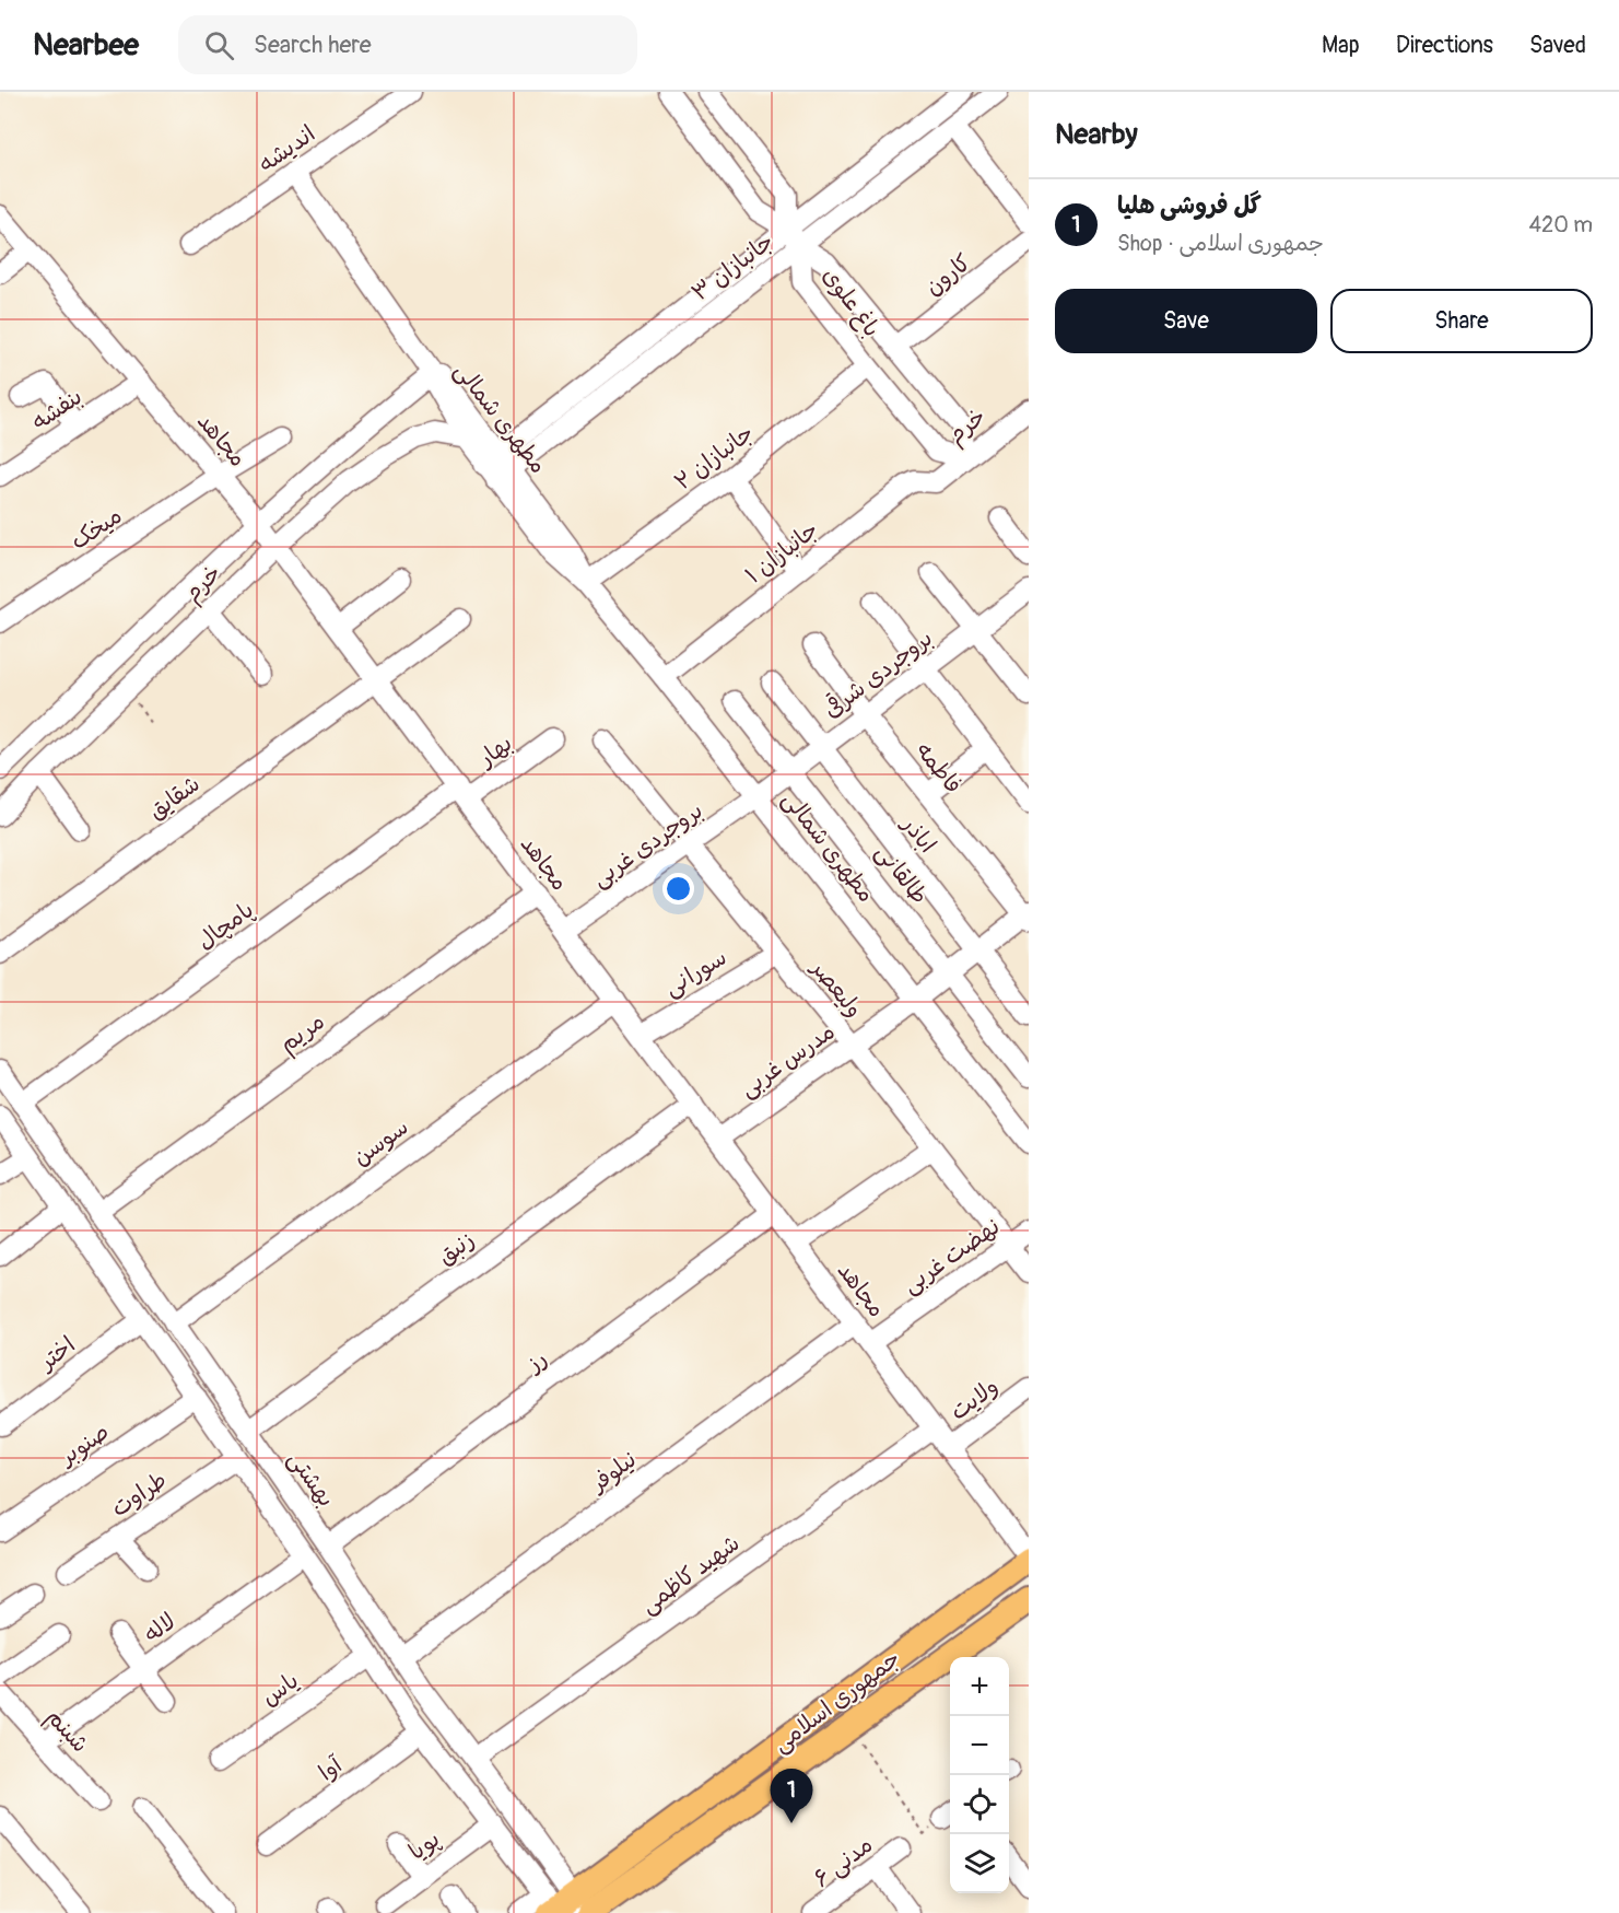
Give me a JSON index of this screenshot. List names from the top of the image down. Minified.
{"streets":{"main road":["جمهوری اسلامی"],"street":["اندیشه","جانبازان ۳","کارون","باغ علوی","بنفشه","مطهری شمالی","خرم","مجاهد","جانبازان ۲","میخک","جانبازان ۱","بروجردی شرقی","بهار","فاطمه","شقایق","اباذر","بروجردی غربی","طالقانی","پامچال","سورانی","ولیعصر","مریم","مدرس غربی","سوسن","زنبق","نهضت غربی","اختر","رز","ولایت","صنوبر","نیلوفر","بهشتی","طراوت","شهید کاظمی","لاله","یاس","شبنم","آوا","پویا","مدنی ۶"]},"crossings":[["جانبازان ۳","باغ علوی"],["جانبازان ۳","مطهری شمالی"],["کارون","باغ علوی"],["باغ علوی","خرم"],["باغ علوی","جانبازان ۲"],["بنفشه","مجاهد"],["مطهری شمالی","خرم"],["مطهری شمالی","جانبازان ۲"],["مطهری شمالی","جانبازان ۱"],["مطهری شمالی","بروجردی شرقی"],["مطهری شمالی","بروجردی غربی"],["مطهری شمالی","مدرس غربی"],["خرم","مجاهد"],["خرم","جانبازان ۱"],["مجاهد","میخک"],["مجاهد","بهار"],["مجاهد","شقایق"],["مجاهد","بروجردی غربی"],["مجاهد","پامچال"],["مجاهد","سورانی"],["مجاهد","مریم"],["مجاهد","مدرس غربی"],["مجاهد","سوسن"],["مجاهد","زنبق"],["مجاهد","نهضت غربی"],["مجاهد","رز"],["مجاهد","ولایت"],["مجاهد","نیلوفر"],["مجاهد","شهید کاظمی"],["مجاهد","جمهوری اسلامی"],["بروجردی شرقی","فاطمه"],["بروجردی شرقی","اباذر"],["بروجردی شرقی","بروجردی غربی"],["بروجردی شرقی","طالقانی"],["بهار","پامچال"],["فاطمه","مدرس غربی"],["اباذر","مدرس غربی"],["بروجردی غربی","ولیعصر"],["طالقانی","مدرس غربی"],["پامچال","بهشتی"],["سورانی","ولیعصر"],["ولیعصر","مدرس غربی"],["ولیعصر","نهضت غربی"],["مریم","بهشتی"],["سوسن","بهشتی"],["زنبق","بهشتی"],["رز","بهشتی"],["نیلوفر","بهشتی"],["بهشتی","شهید کاظمی"],["بهشتی","جمهوری اسلامی"],["لاله","شبنم"]],"page":{"header":"Nearbee","search":"Search here","nav":["Map","Directions","Saved"],"heading":"Nearby","list":[{"mark":"1","name":"گل فروشی هلیا","note":"Shop · جمهوری اسلامی","value":"420 m"}],"buttons":["Save","Share"],"map_buttons":["+","−"],"pins":"1"}}
